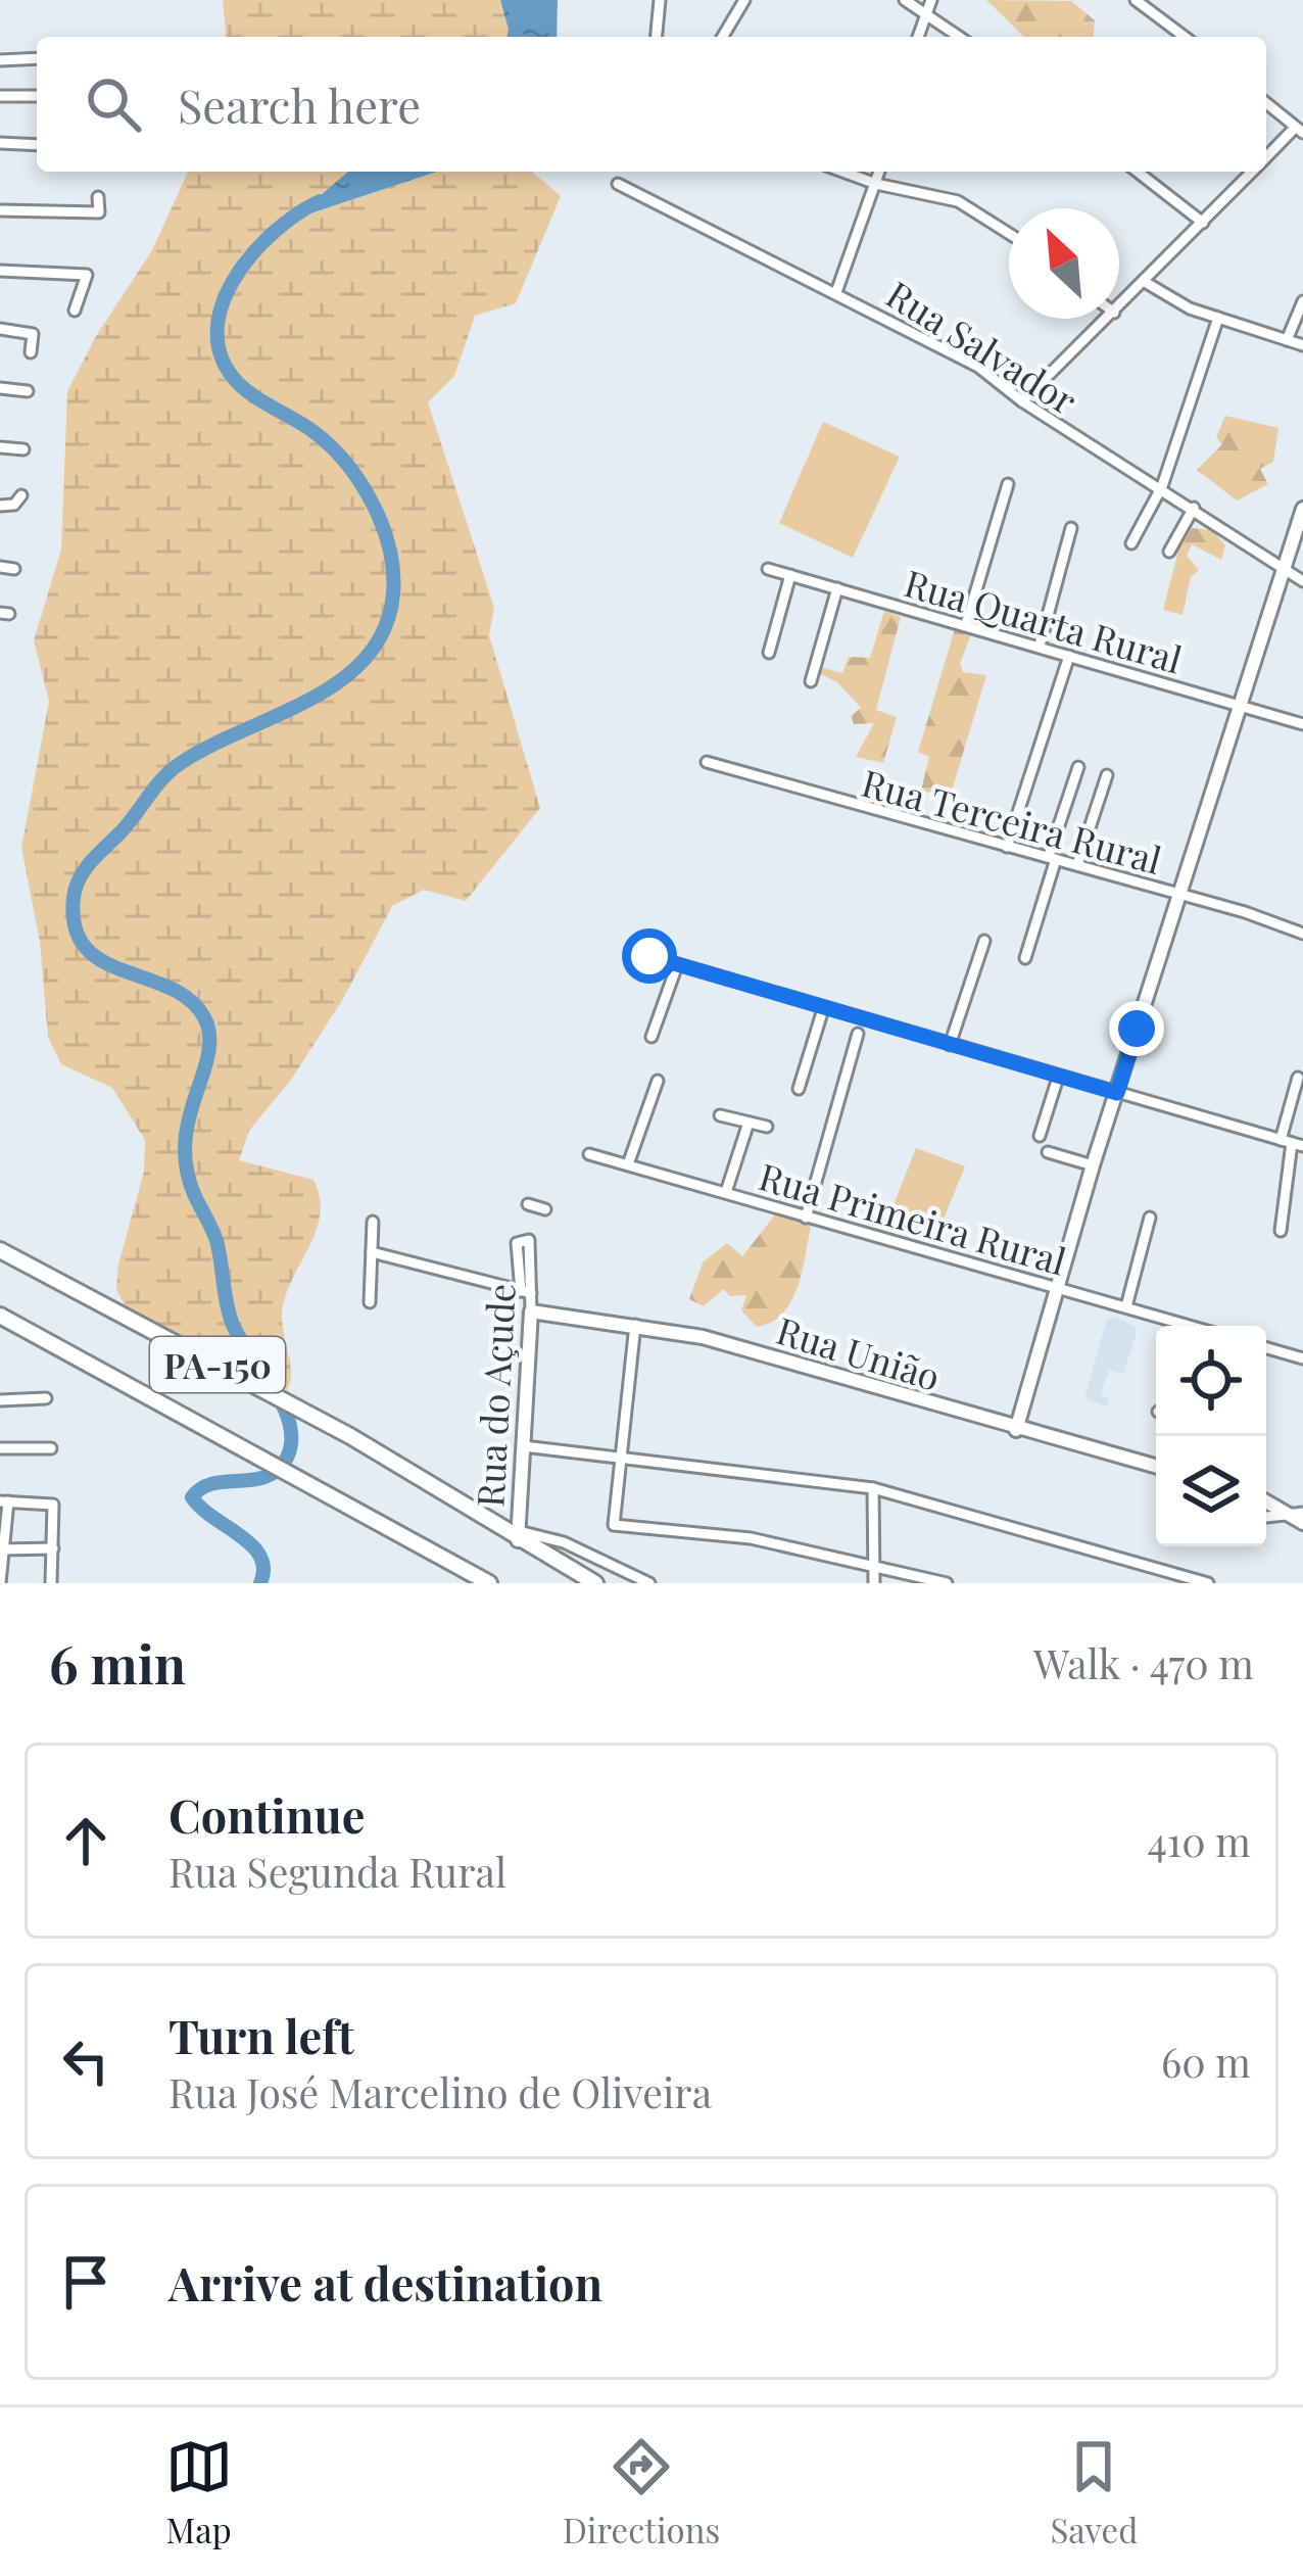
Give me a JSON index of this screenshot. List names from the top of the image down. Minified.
{"streets":{"main road":["PA-150"],"street":["Rua Salvador","Rua Quarta Rural","Rua Terceira Rural","Rua Primeira Rural","Rua União","Rua do Açude"]},"crossings":[["Rua União","Rua do Açude"],["PA-150","Rua do Açude"]],"north":"top left","page":{"search":"Search here","heading":["6 min","Walk · 470 m"],"list":[["Continue","Rua Segunda Rural","410 m"],["Turn left","Rua José Marcelino de Oliveira","60 m"],"Arrive at destination"],"nav":["Map","Directions","Saved"]}}
